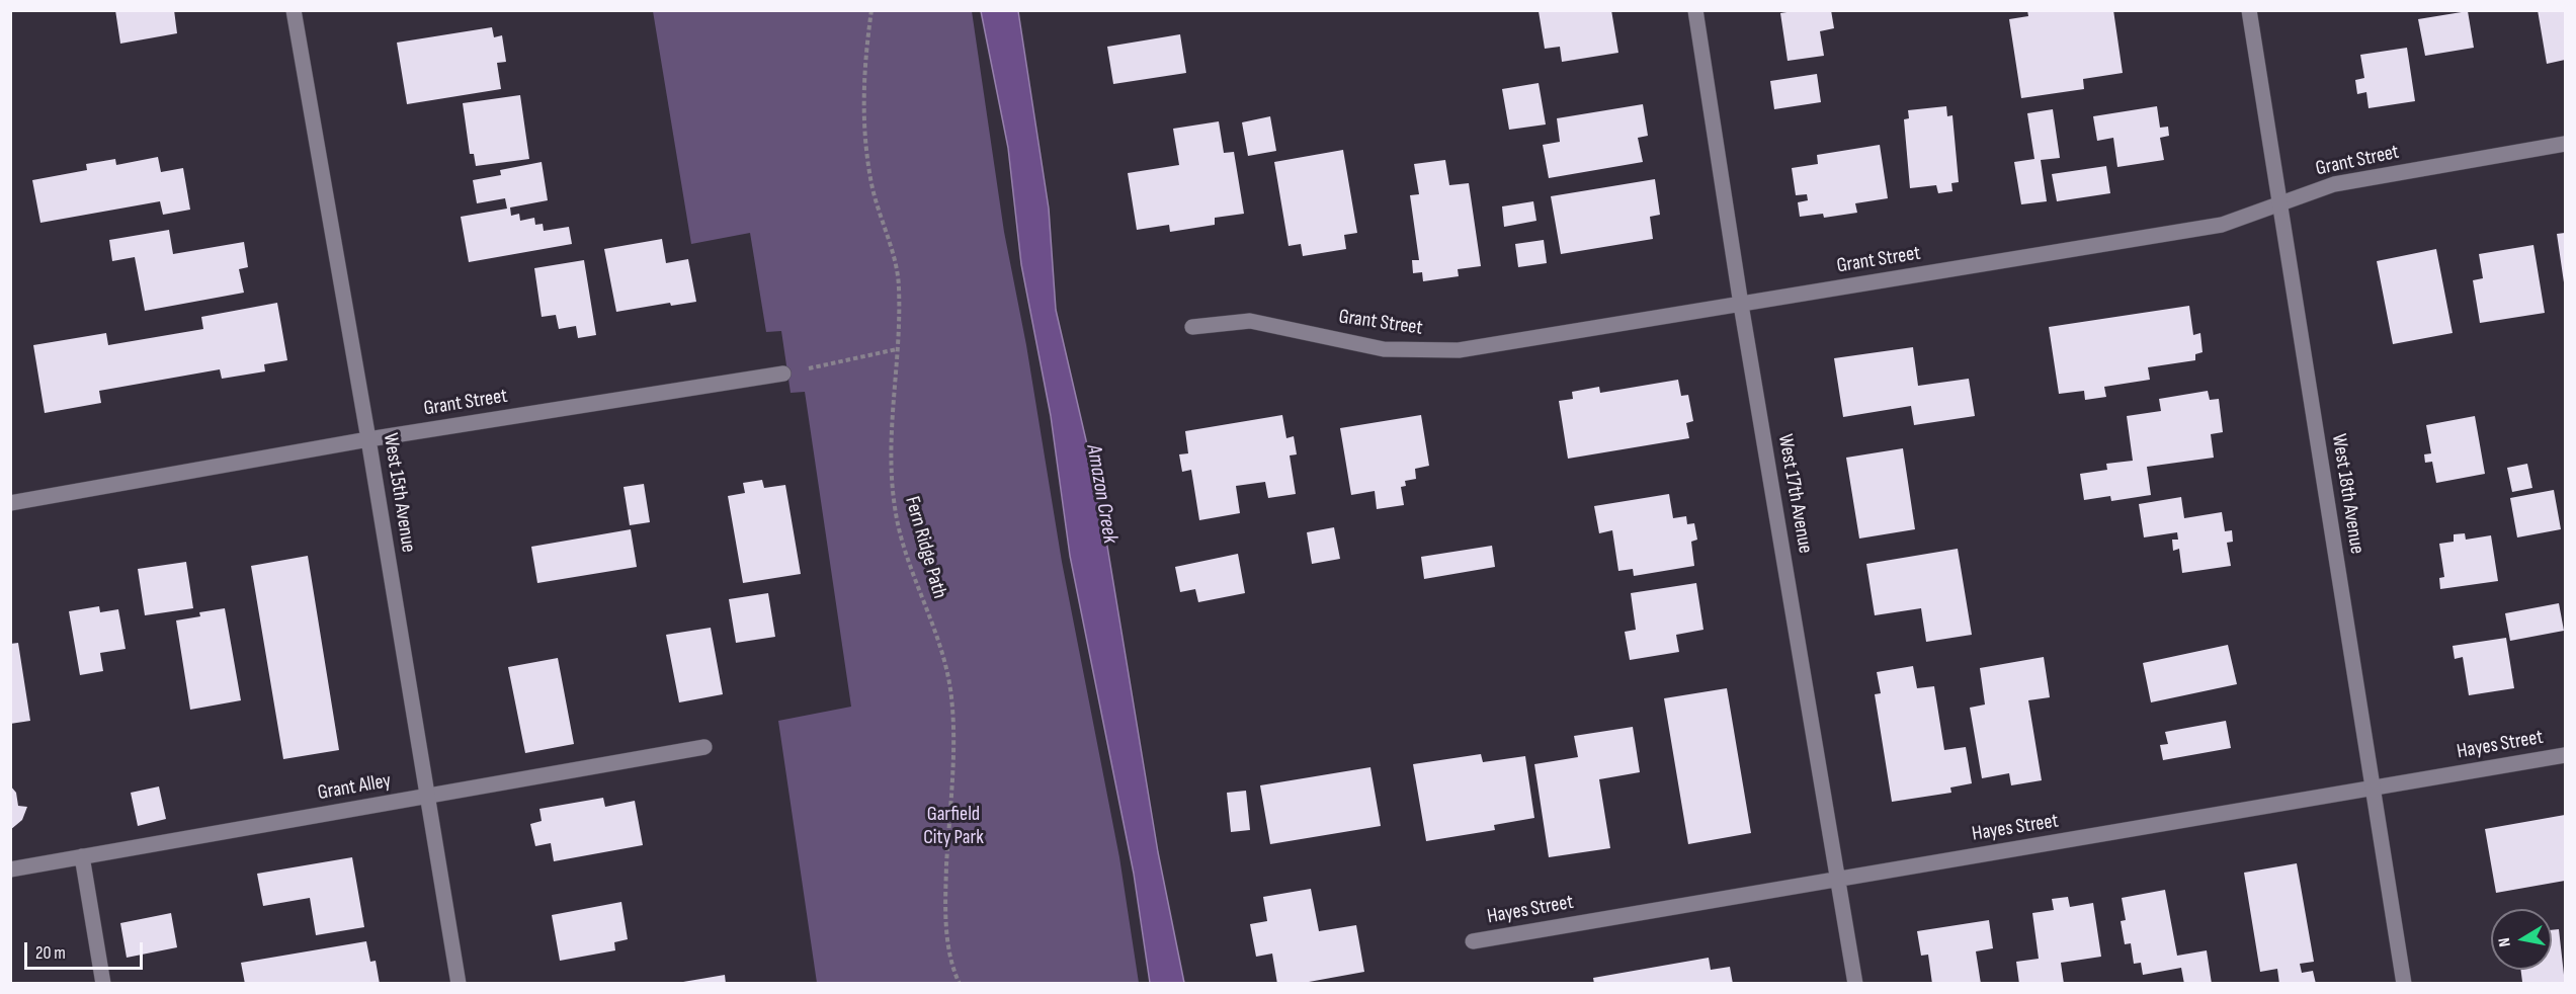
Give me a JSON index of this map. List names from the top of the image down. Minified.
{"streets":{"street":["Grant Street","West 15th Avenue","West 17th Avenue","West 18th Avenue","Hayes Street","Grant Alley"],"path":["Fern Ridge Path"]},"crossings":[["Grant Street","West 15th Avenue"],["Grant Street","West 17th Avenue"],["Grant Street","West 18th Avenue"],["West 15th Avenue","Grant Alley"],["West 17th Avenue","Hayes Street"],["West 18th Avenue","Hayes Street"]],"water":["Amazon Creek"],"parks":["Garfield City Park"],"scale_bar":"20 m","north":"left"}
